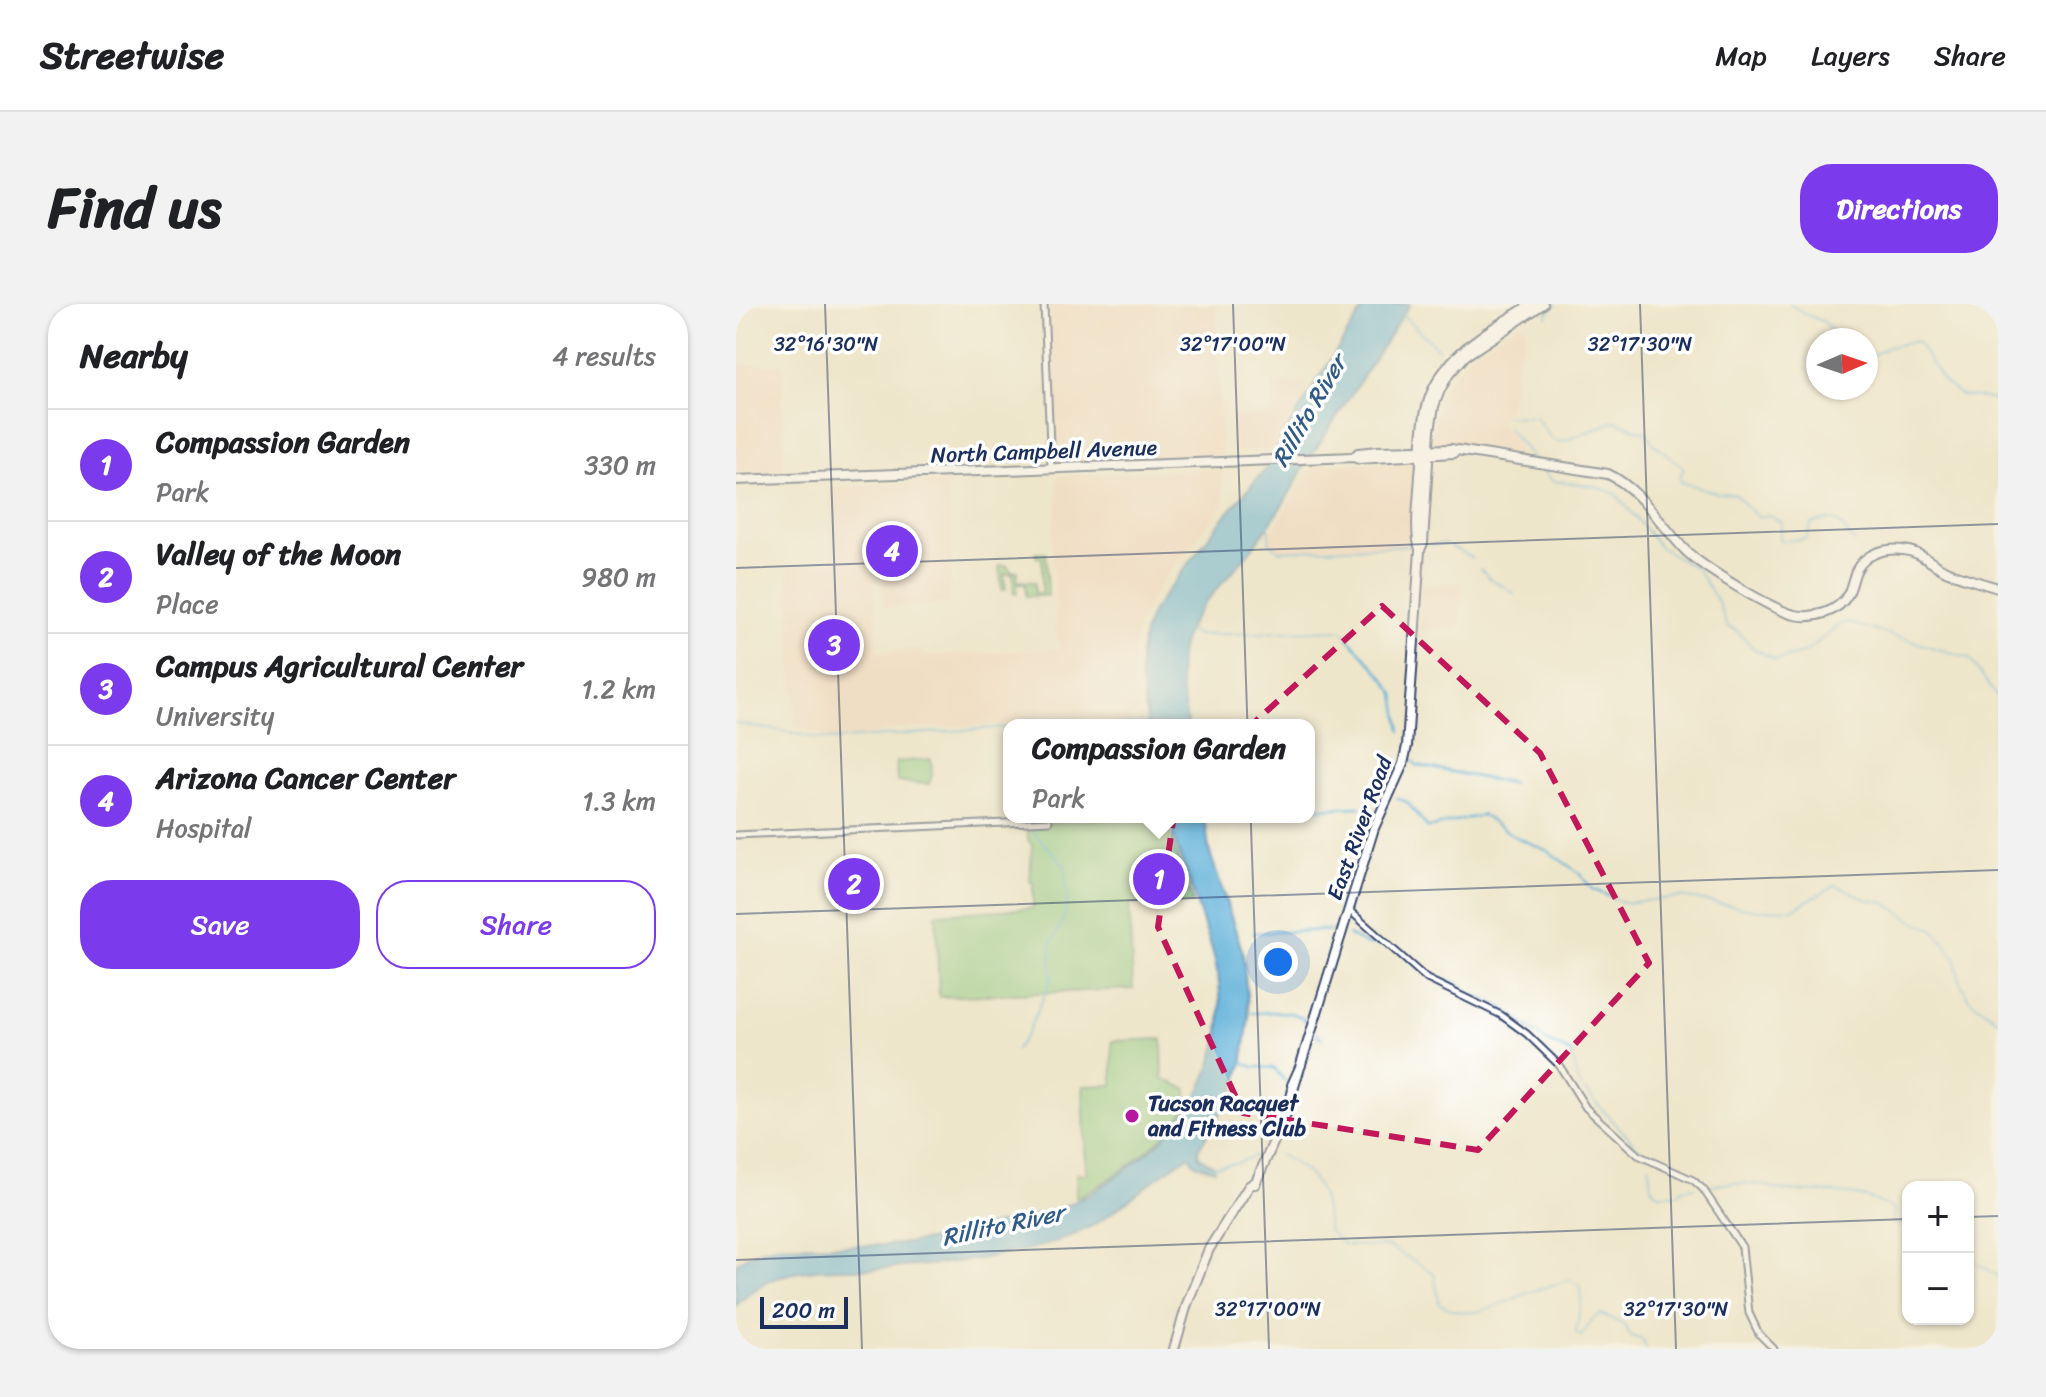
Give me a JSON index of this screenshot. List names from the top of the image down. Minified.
{"streets":{"main road":["North Campbell Avenue","East River Road"]},"crossings":[["North Campbell Avenue","East River Road"]],"water":["Rillito River"],"places":["Tucson Racquet and Fitness Club"],"scale_bar":"200 m","north":"right","page":{"header":"Streetwise","nav":["Map","Layers","Share"],"title":"Find us","buttons":["Directions",["Save","Share"]],"heading":["Nearby","4 results"],"list":[{"mark":"1","name":"Compassion Garden","note":"Park","value":"330 m"},{"mark":"2","name":"Valley of the Moon","note":"Place","value":"980 m"},{"mark":"3","name":"Campus Agricultural Center","note":"University","value":"1.2 km"},{"mark":"4","name":"Arizona Cancer Center","note":"Hospital","value":"1.3 km"}],"pins":["4","3","1","2"],"popup":["Compassion Garden","Park"],"map_buttons":["+","−"],"scale":"200 m"},"coordinates":["32°16'30\"N","32°17'00\"N","32°17'30\"N"]}
